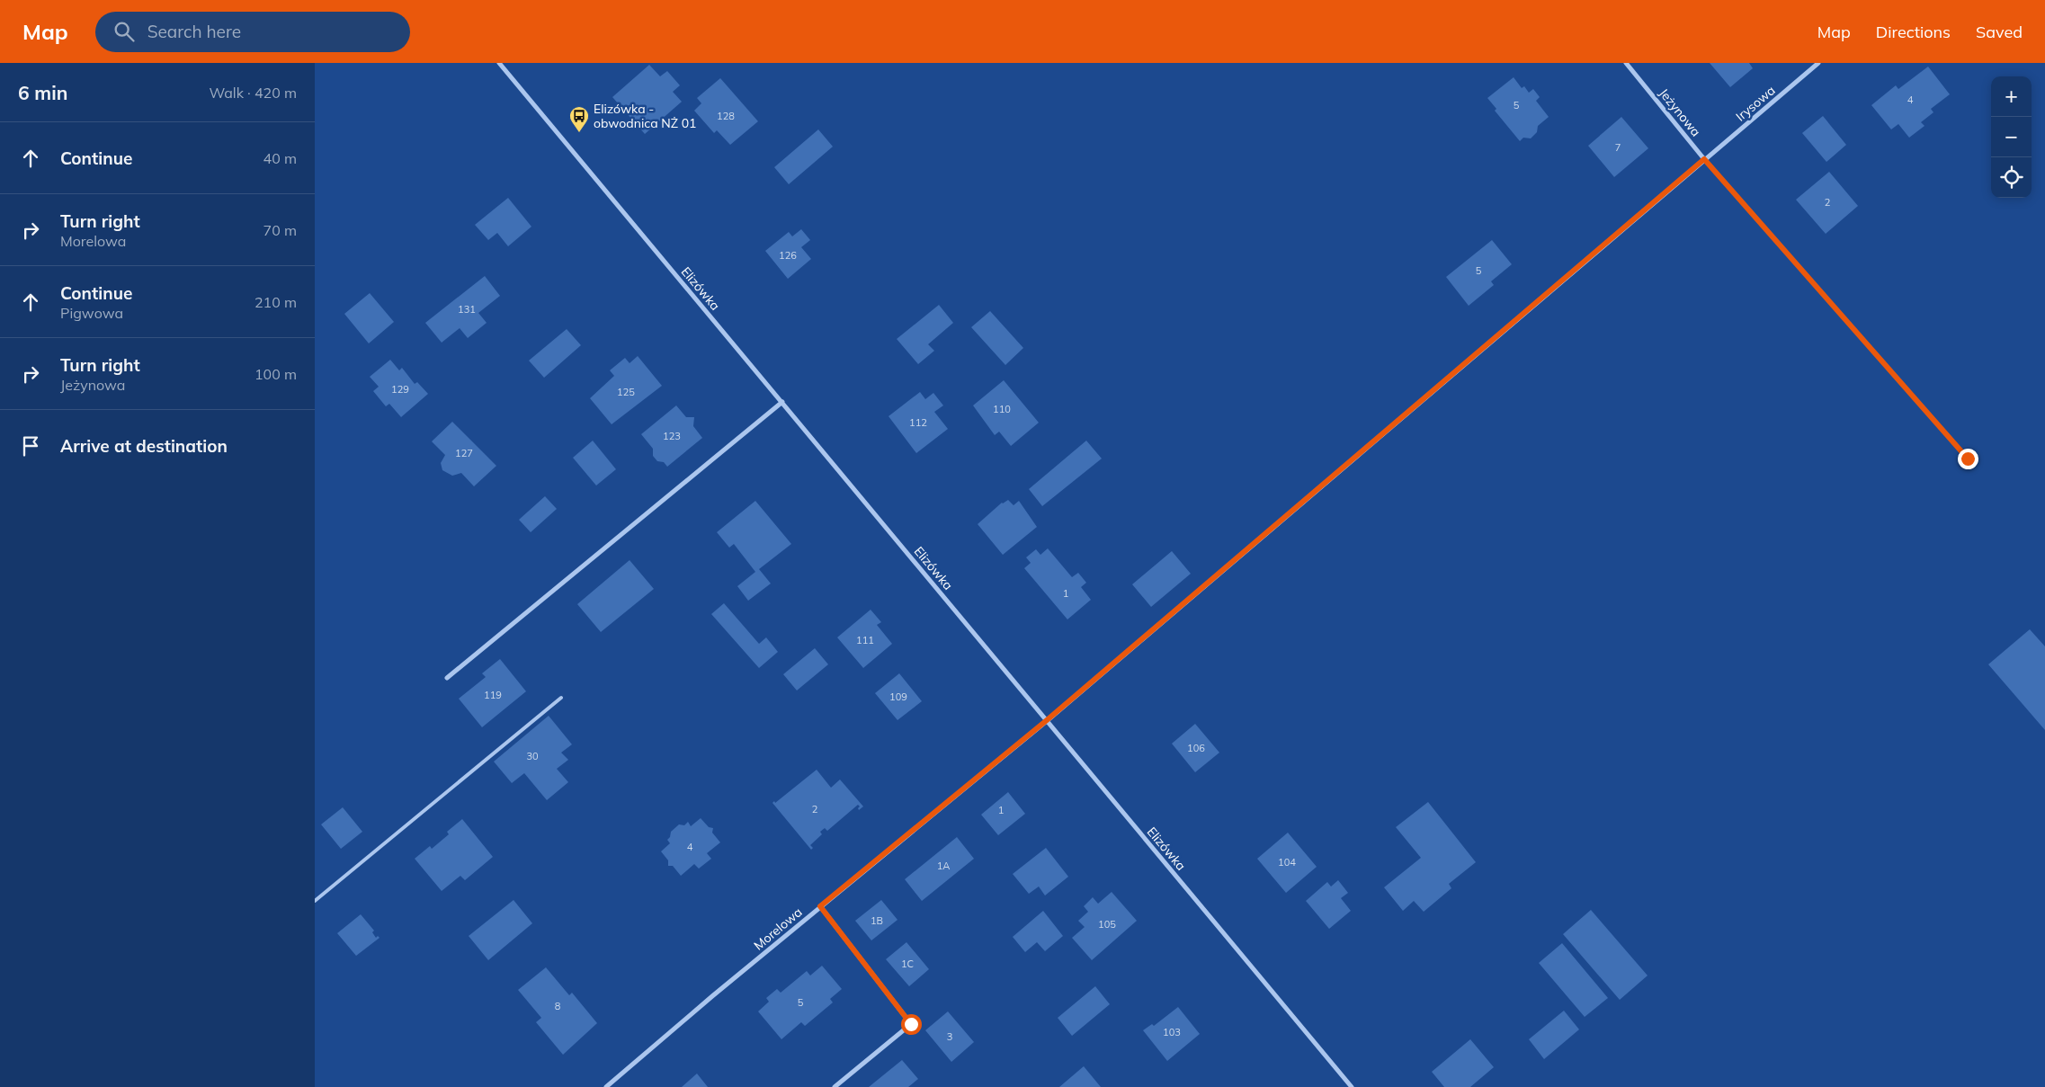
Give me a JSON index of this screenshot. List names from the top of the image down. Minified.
{"streets":{"street":["Irysowa","Jeżynowa","Elizówka","Morelowa"]},"crossings":[["Irysowa","Jeżynowa"],["Irysowa","Elizówka"],["Irysowa","Morelowa"],["Elizówka","Morelowa"]],"places":{"bus stop":["Elizówka - obwodnica NŻ 01"]},"house_numbers":["4","5","128","7","2","126","5","131","129","125","110","112","123","127","1","111","119","109","106","30","2","1","4","104","1A","1B","105","1C","5","8","103","3"],"page":{"header":"Map","search":"Search here","nav":["Map","Directions","Saved"],"heading":["6 min","Walk · 420 m"],"map_buttons":["+","−"],"list":[["Continue","40 m"],["Turn right","Morelowa","70 m"],["Continue","Pigwowa","210 m"],["Turn right","Jeżynowa","100 m"],"Arrive at destination"]}}
